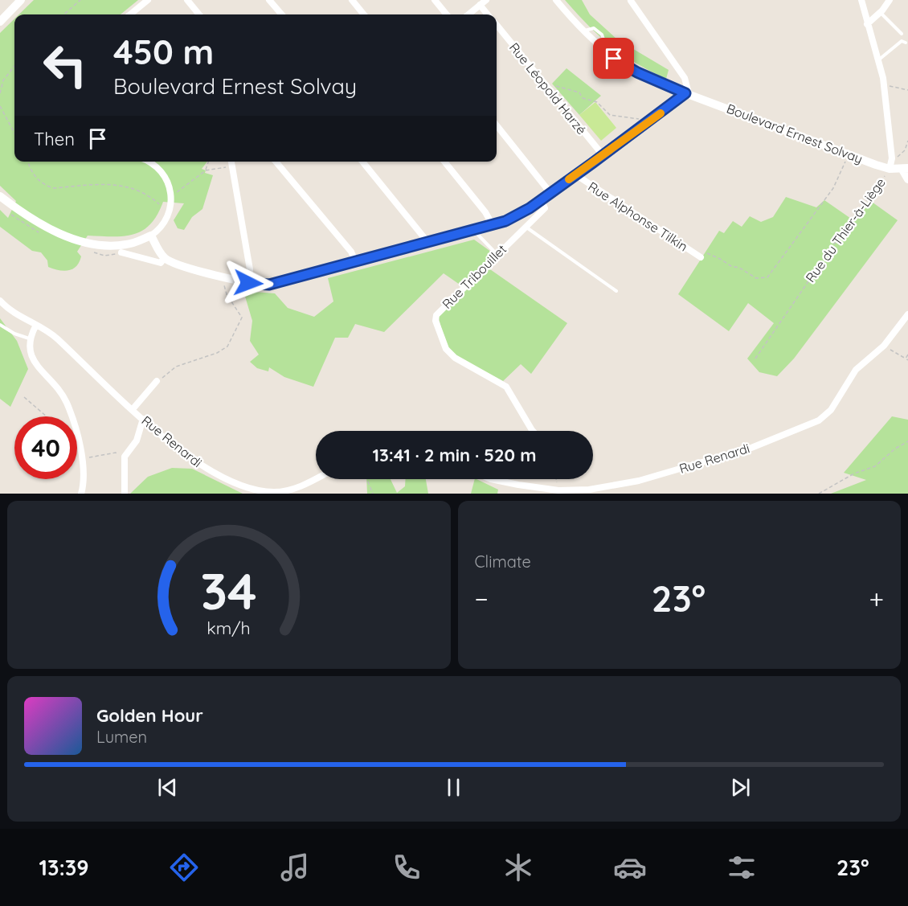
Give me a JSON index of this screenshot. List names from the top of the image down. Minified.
{"streets":{"street":["Rue Léopold Harzé","Boulevard Ernest Solvay","Rue Alphonse Tilkin","Rue du Thier-à-Liège","Rue Tribouillet","Rue Renardi"]},"crossings":[["Boulevard Ernest Solvay","Rue du Thier-à-Liège"]],"page":{"turn":["450 m","Boulevard Ernest Solvay"],"then":"Then","limit":"40","trip":"13:41 · 2 min · 520 m","tile":"Climate","heat":["−","23°","+"],"song":["Golden Hour","Lumen"],"tabs":["13:39","23°"],"gauge":["34","km/h"]}}
